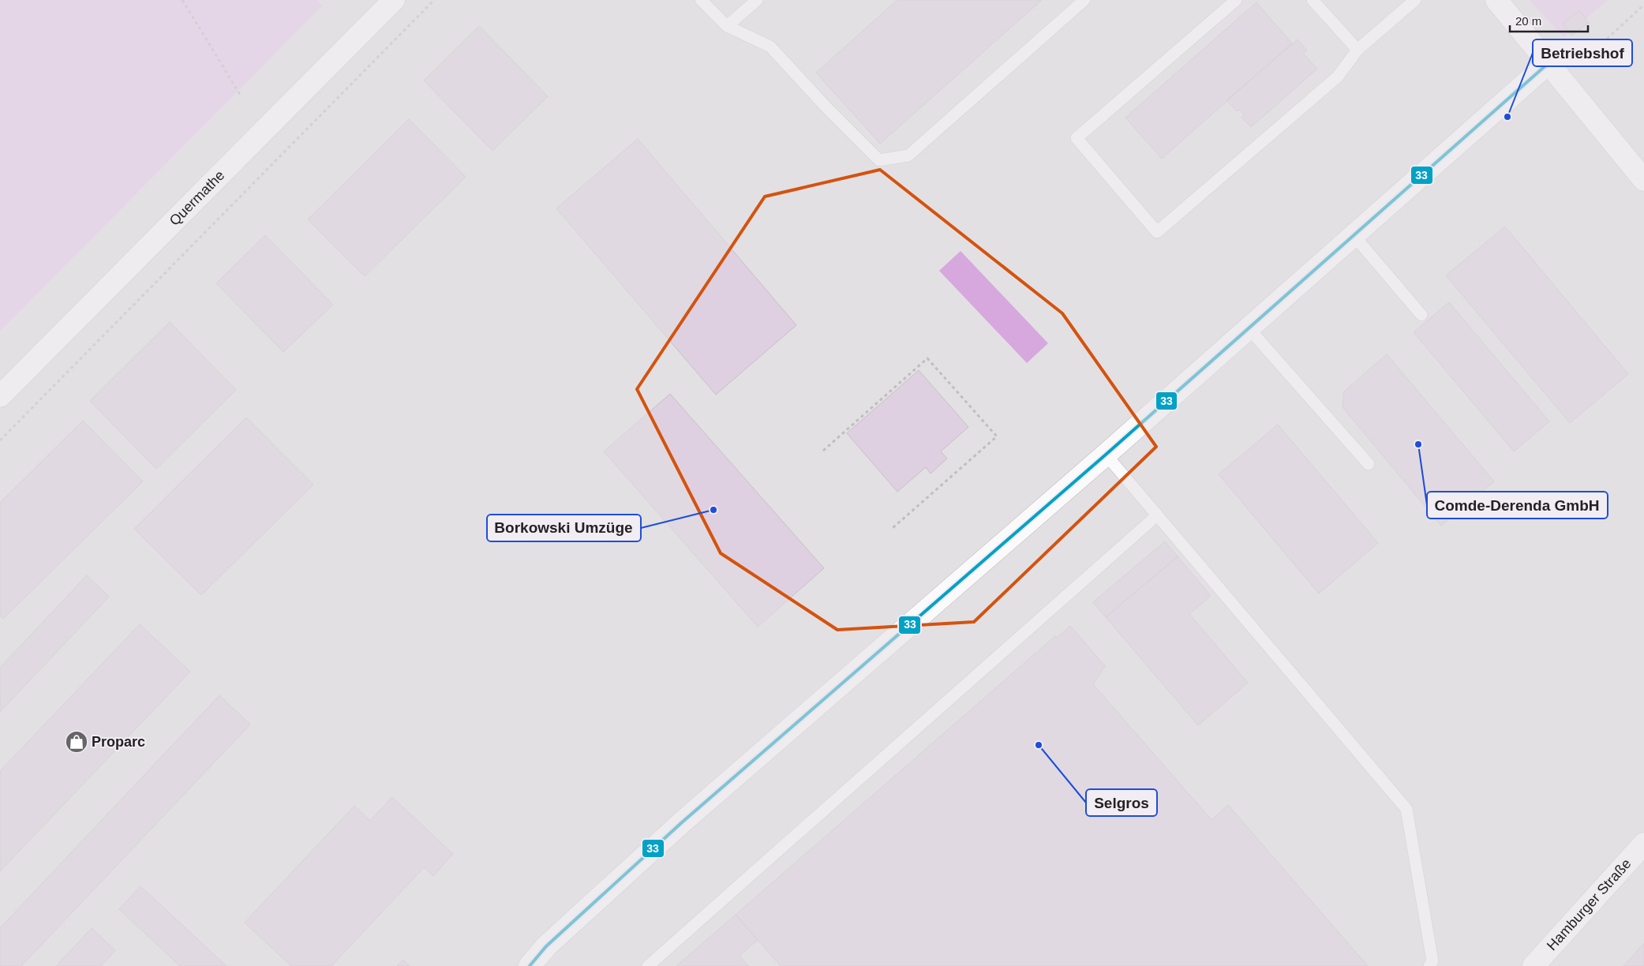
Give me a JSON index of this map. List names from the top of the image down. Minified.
{"streets":{"street":["Quermathe","Hamburger Straße"]},"places":{"other":["Betriebshof","Comde-Derenda GmbH","Borkowski Umzüge","Selgros"],"shop":["Proparc"]},"lines":["transit line 33"],"scale_bar":"20 m"}
